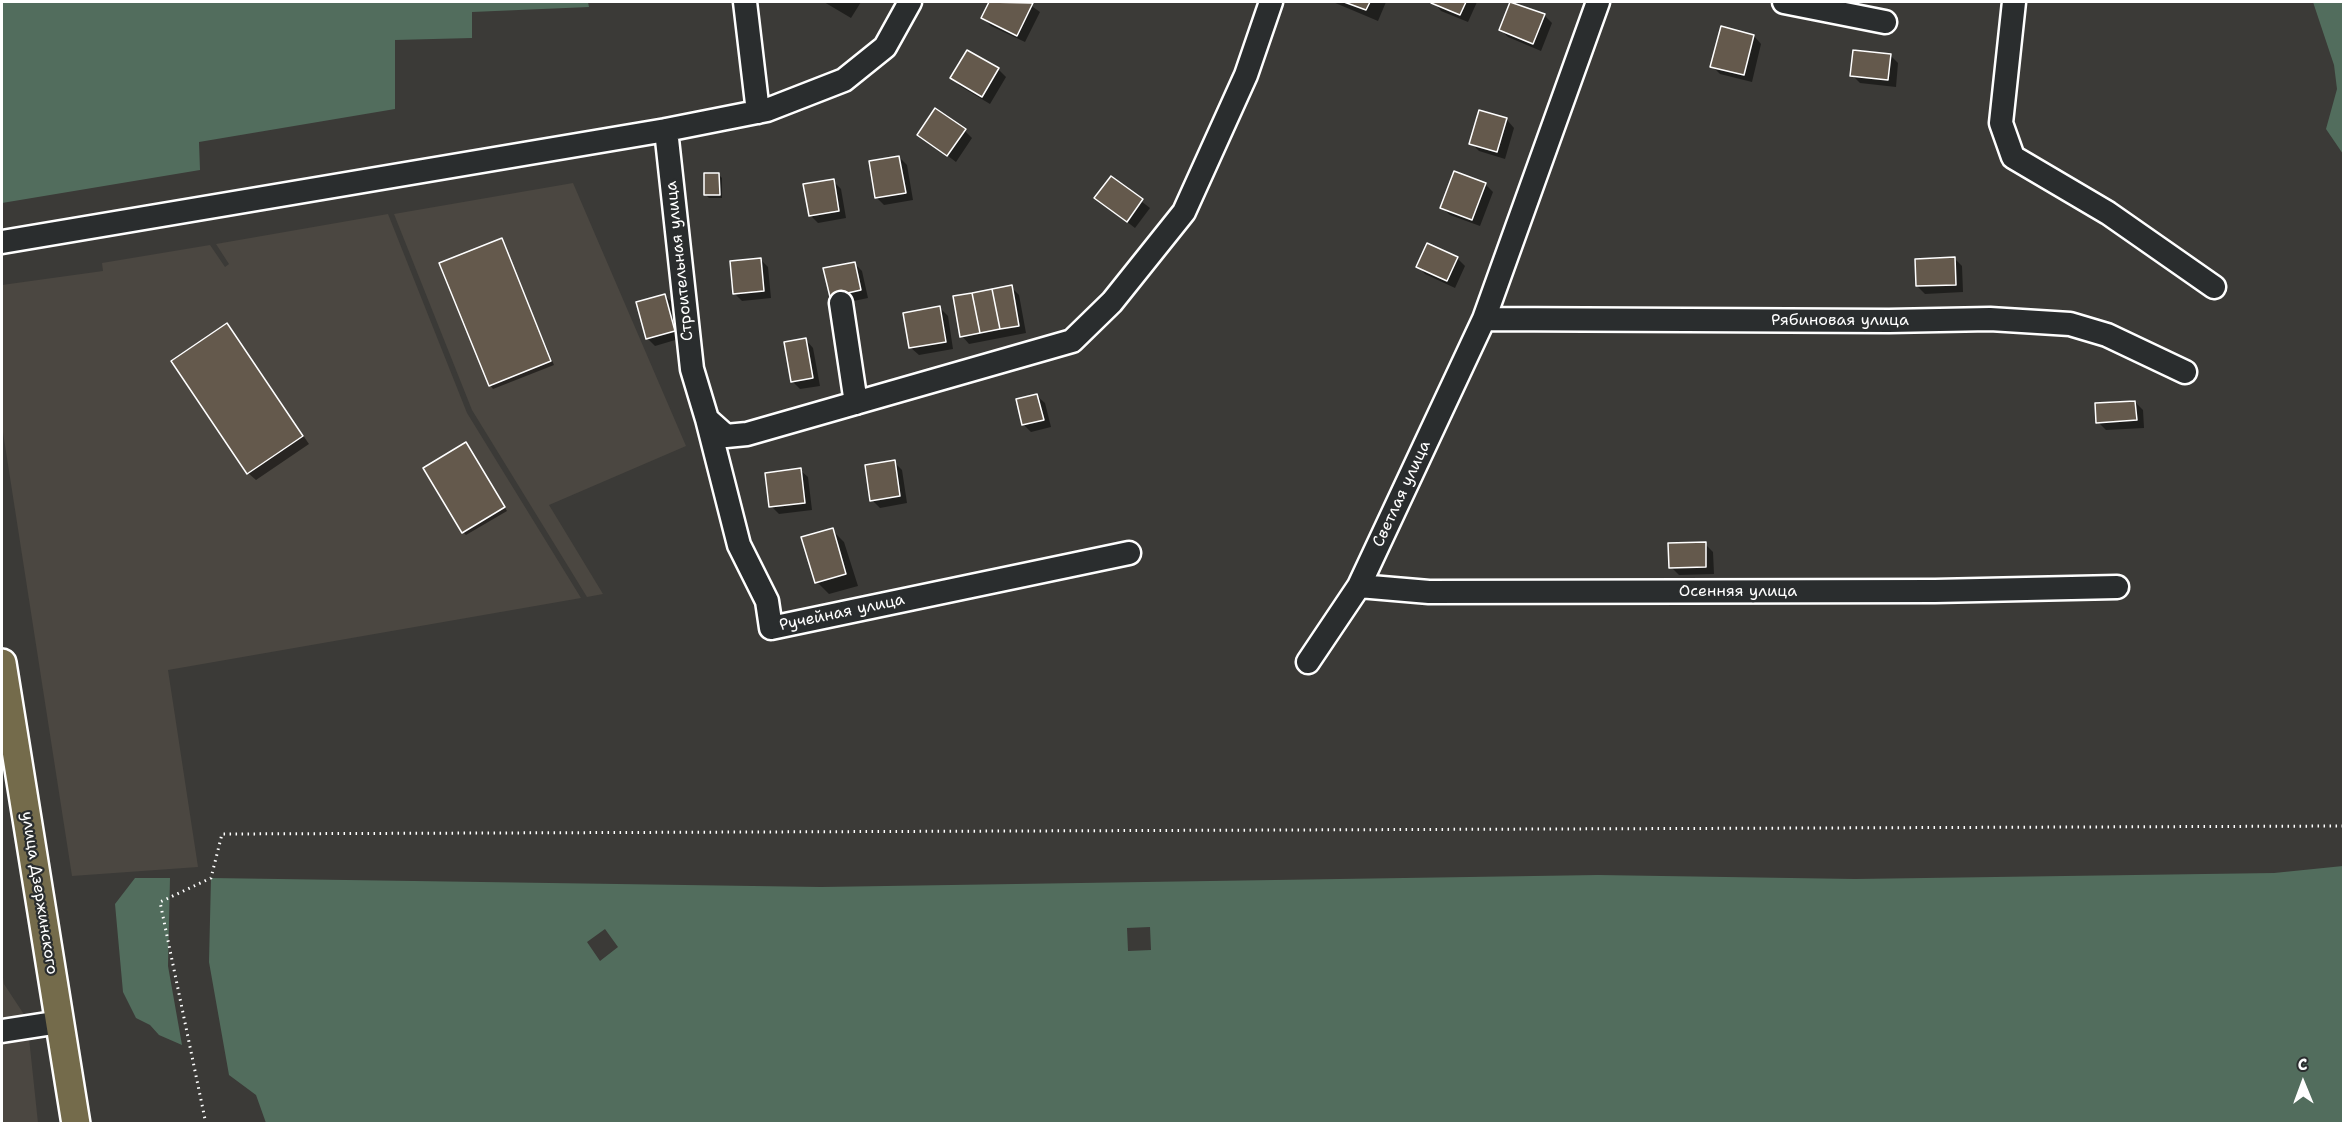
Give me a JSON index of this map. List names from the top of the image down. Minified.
{"streets":{"main road":["улица Дзержинского"],"street":["Строительная улица","Рябиновая улица","Светлая улица","Осенняя улица","Ручейная улица"]},"crossings":[["Строительная улица","Ручейная улица"],["Рябиновая улица","Светлая улица"],["Светлая улица","Осенняя улица"]],"north":"top"}
